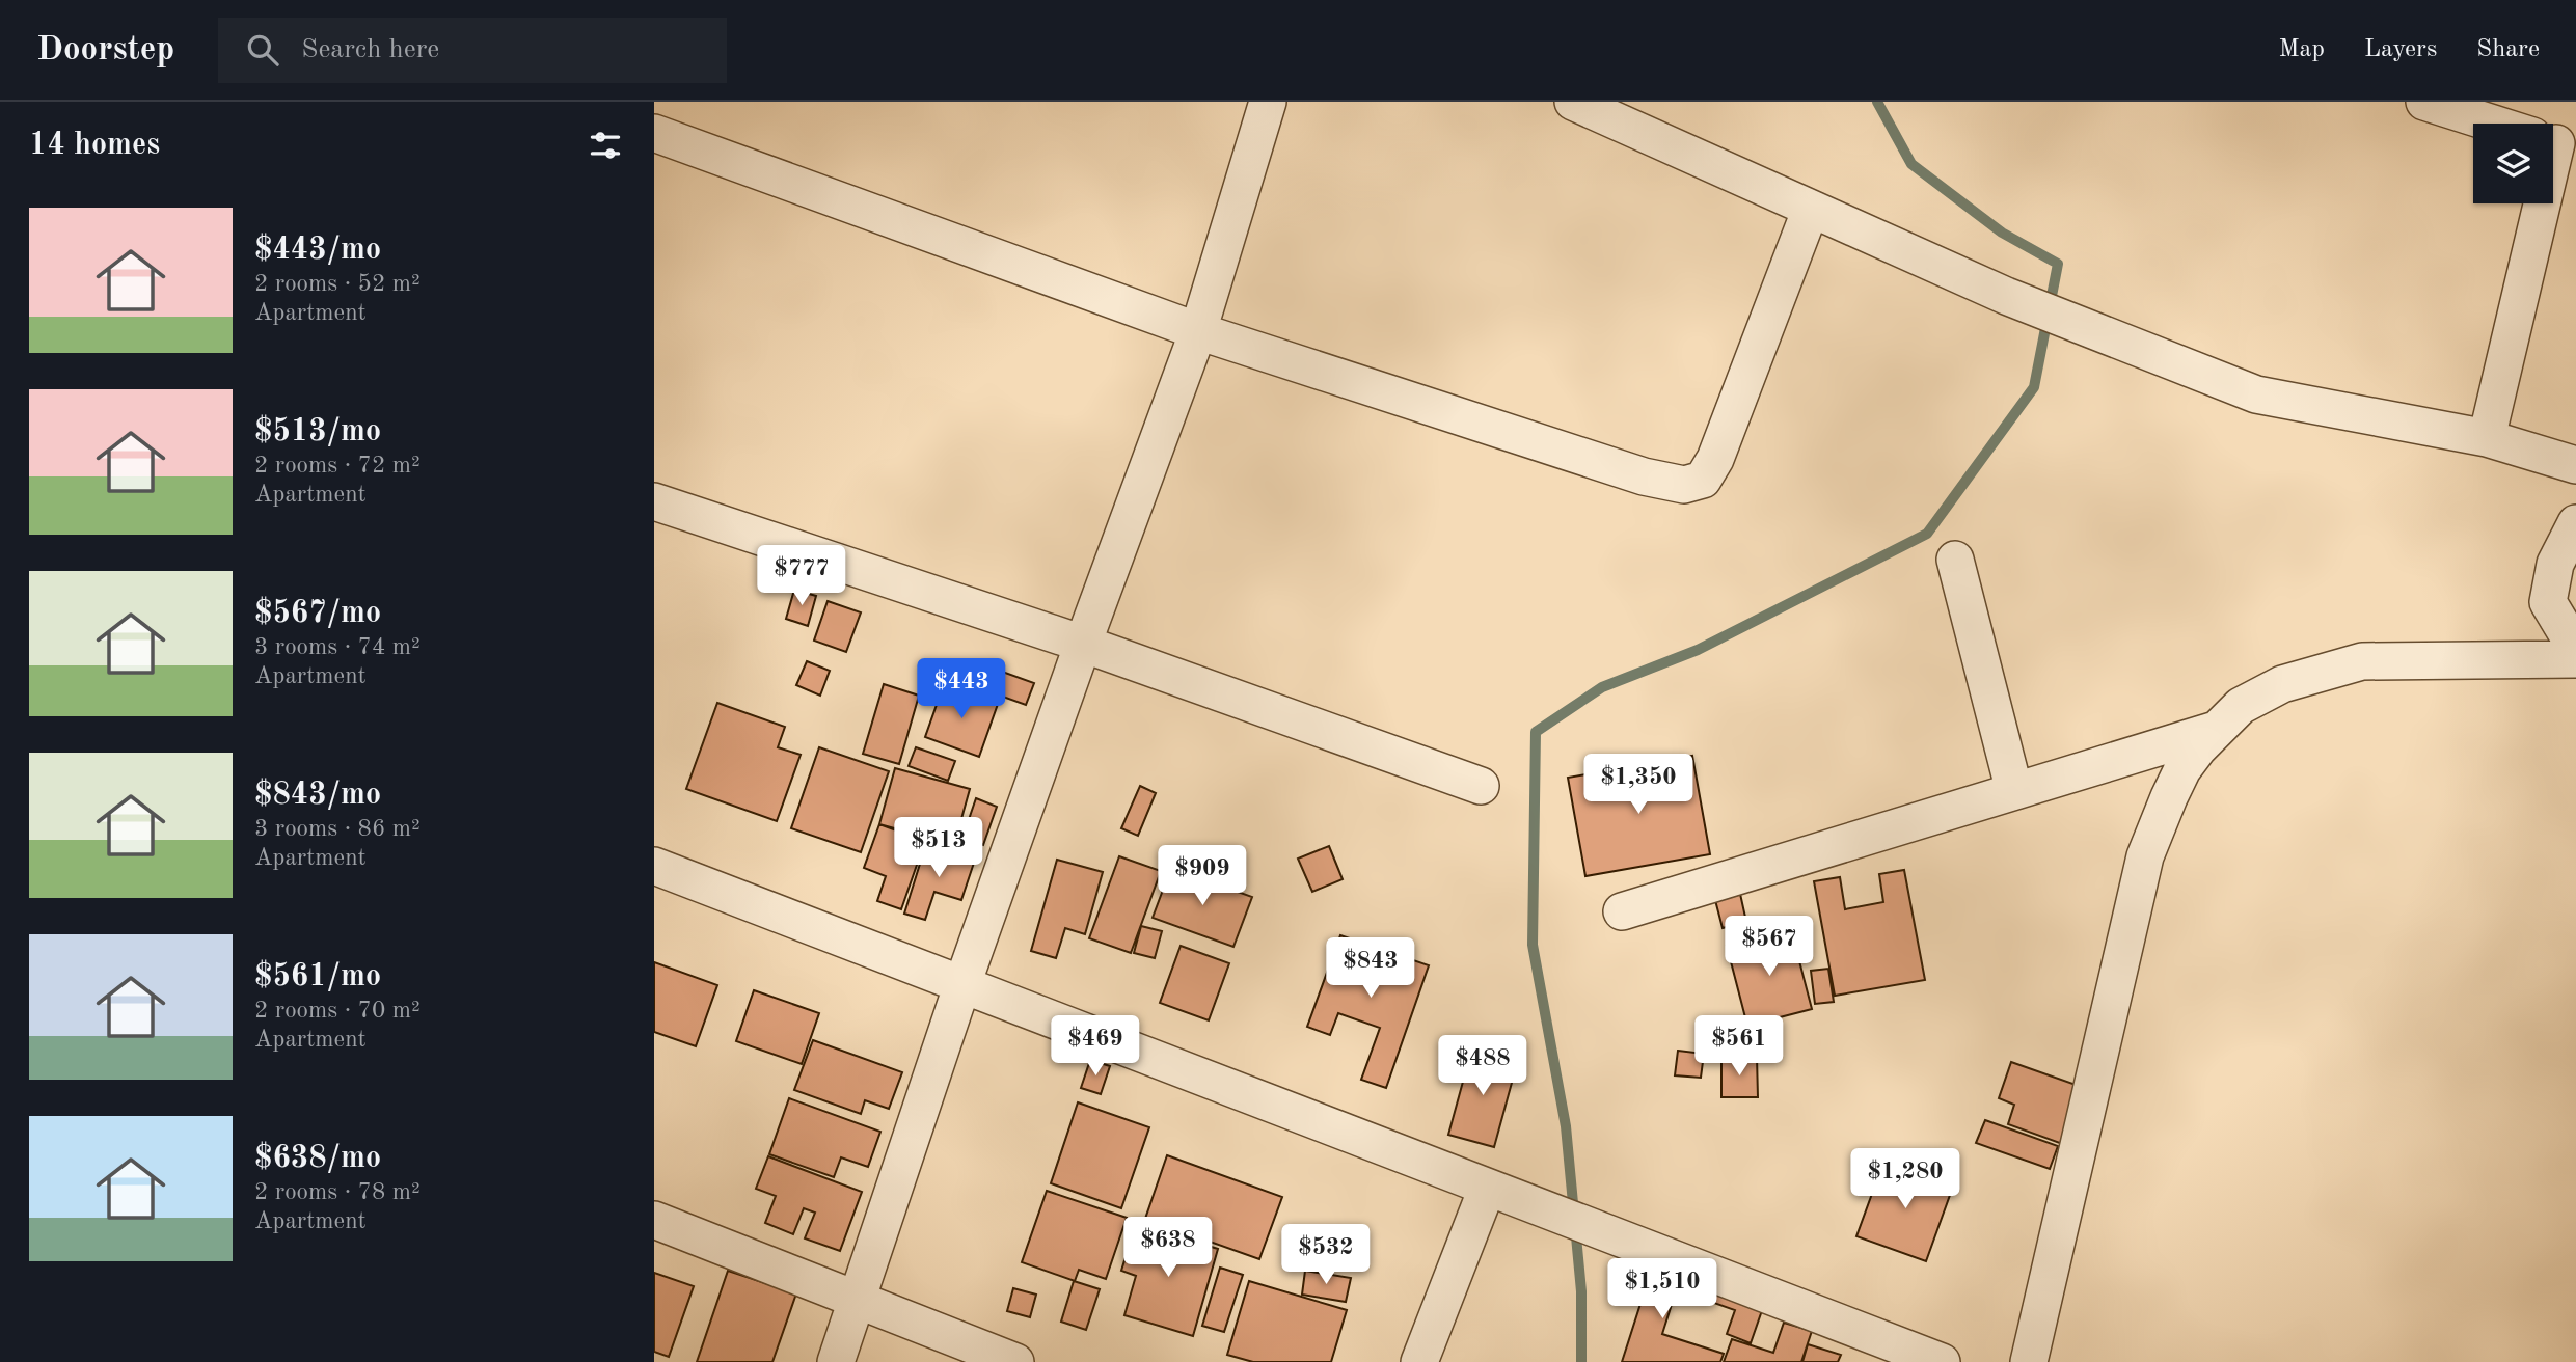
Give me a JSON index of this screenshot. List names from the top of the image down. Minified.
{"page":{"header":"Doorstep","search":"Search here","nav":["Map","Layers","Share"],"heading":"14 homes","list":[{"name":"$443/mo","note":"2 rooms · 52 m² · Apartment"},{"name":"$513/mo","note":"2 rooms · 72 m² · Apartment"},{"name":"$567/mo","note":"3 rooms · 74 m² · Apartment"},{"name":"$843/mo","note":"3 rooms · 86 m² · Apartment"},{"name":"$561/mo","note":"2 rooms · 70 m² · Apartment"},{"name":"$638/mo","note":"2 rooms · 78 m² · Apartment"}],"price":["$777","$443","$1,350","$513","$909","$567","$843","$469","$561","$488","$1,280","$638","$532","$1,510"]}}
